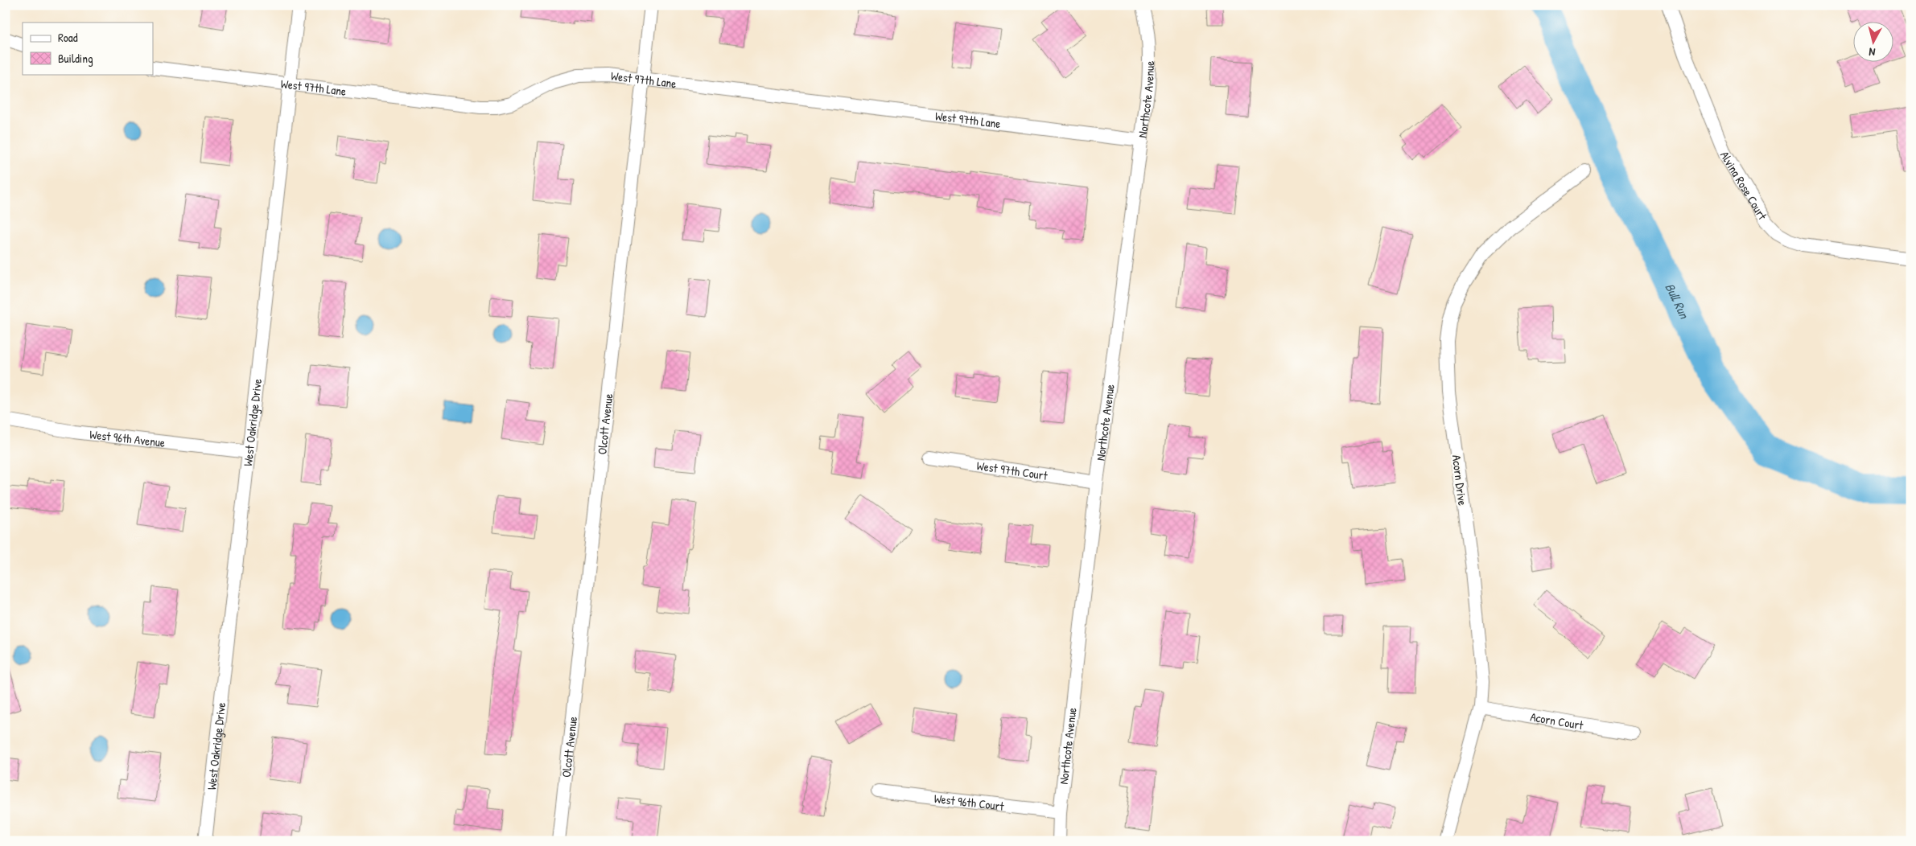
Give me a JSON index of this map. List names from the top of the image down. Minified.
{"streets":{"street":["West 97th Lane","Northcote Avenue","Alvina Rose Court","West Oakridge Drive","Olcott Avenue","West 96th Avenue","West 97th Court","Acorn Drive","Acorn Court","West 96th Court"]},"crossings":[["West 97th Lane","Northcote Avenue"],["West 97th Lane","West Oakridge Drive"],["West 97th Lane","Olcott Avenue"],["Northcote Avenue","West 97th Court"],["Northcote Avenue","West 96th Court"],["West Oakridge Drive","West 96th Avenue"],["Acorn Drive","Acorn Court"]],"water":["Bull Run"],"legend":["Road","Building"],"north":"bottom"}
